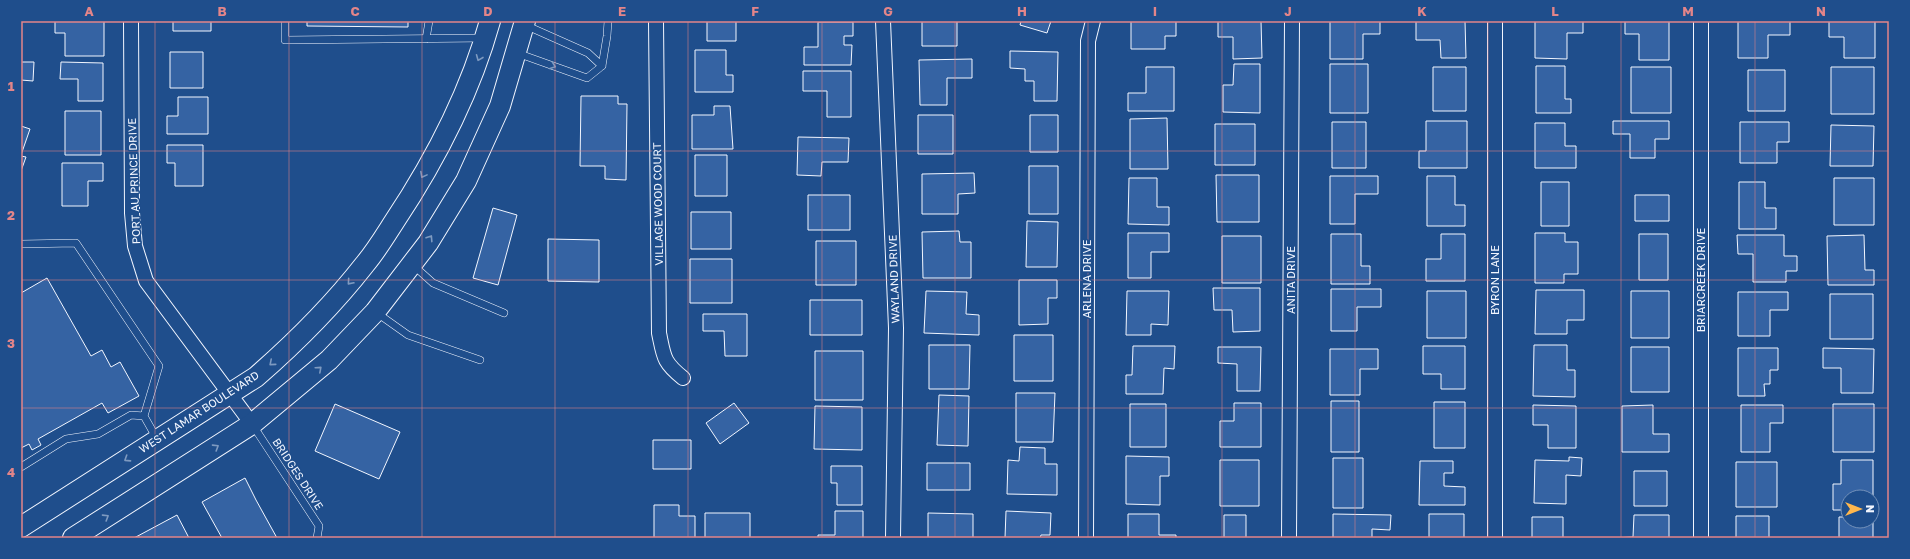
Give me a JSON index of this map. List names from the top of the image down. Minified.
{"streets":{"main road":["WEST LAMAR BOULEVARD"],"street":["PORT AU PRINCE DRIVE","VILLAGE WOOD COURT","WAYLAND DRIVE","ARLENA DRIVE","ANITA DRIVE","BYRON LANE","BRIARCREEK DRIVE"],"lane":["BRIDGES DRIVE"]},"crossings":[["PORT AU PRINCE DRIVE","WEST LAMAR BOULEVARD"],["PORT AU PRINCE DRIVE","BRIDGES DRIVE"]],"north":"right","grid":{"columns":["A","B","C","D","E","F","G","H","I","J","K","L","M","N"],"rows":["1","2","3","4"]}}
